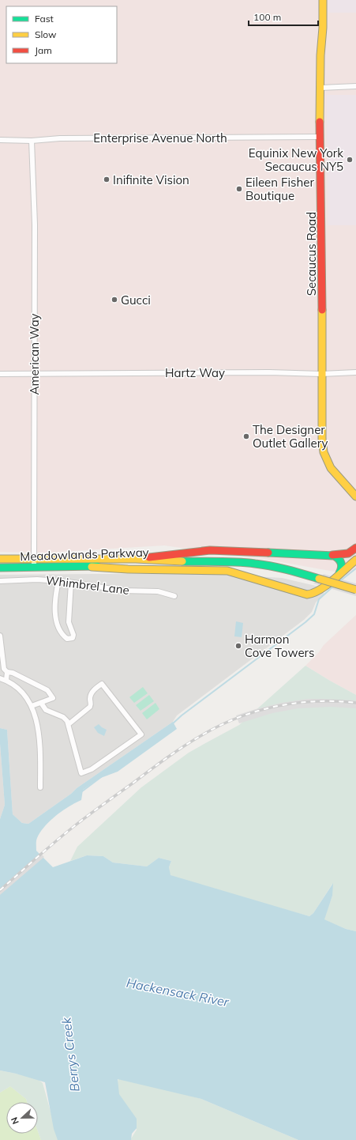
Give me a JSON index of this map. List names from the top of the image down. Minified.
{"streets":{"main road":["Secaucus Road","Meadowlands Parkway"],"street":["Enterprise Avenue North","American Way","Hartz Way","Whimbrel Lane"]},"crossings":[["Enterprise Avenue North","Secaucus Road"],["Enterprise Avenue North","American Way"],["Secaucus Road","Hartz Way"],["American Way","Hartz Way"],["American Way","Meadowlands Parkway"]],"water":["Hackensack River","Berrys Creek"],"places":["Equinix New York Secaucus NY5","Inifinite Vision","Eileen Fisher Boutique","Gucci","The Designer Outlet Gallery","Harmon Cove Towers"],"legend":["Fast","Slow","Jam"],"scale_bar":"100 m","north":"left"}
